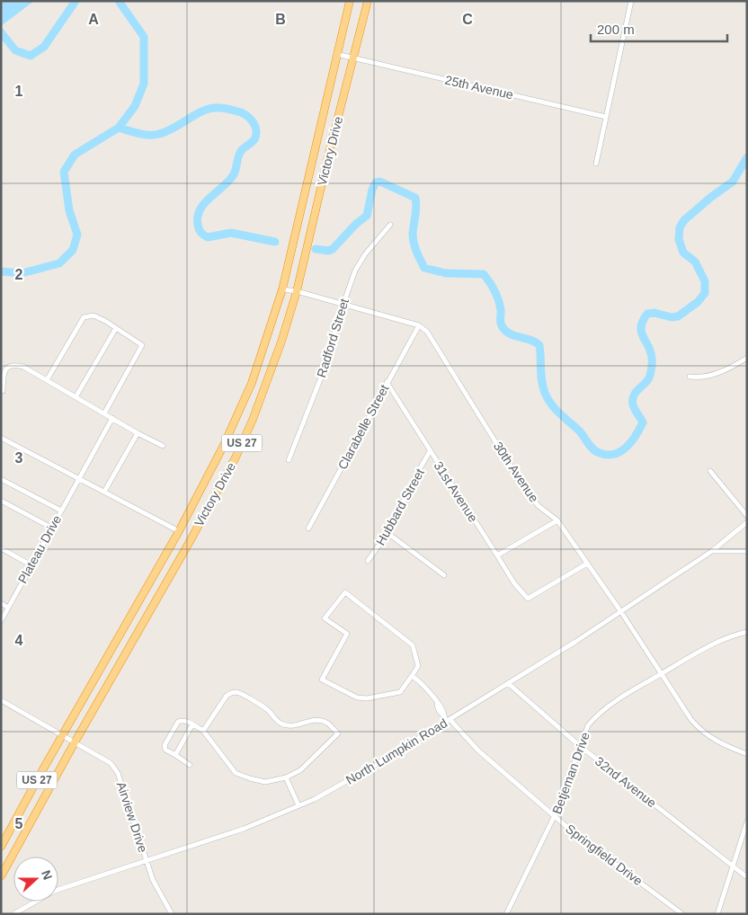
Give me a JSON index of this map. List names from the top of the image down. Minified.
{"streets":{"highway":["Victory Drive","US 27"],"street":["25th Avenue","Radford Street","Clarabelle Street","30th Avenue","31st Avenue","Hubbard Street","Plateau Drive","North Lumpkin Road","Betjeman Drive","32nd Avenue","Airview Drive","Springfield Drive"]},"crossings":[["25th Avenue","Victory Drive"],["Victory Drive","Airview Drive"],["Clarabelle Street","30th Avenue"],["Clarabelle Street","31st Avenue"],["30th Avenue","31st Avenue"],["30th Avenue","North Lumpkin Road"],["30th Avenue","Betjeman Drive"],["31st Avenue","Hubbard Street"],["North Lumpkin Road","32nd Avenue"],["North Lumpkin Road","Airview Drive"],["North Lumpkin Road","Springfield Drive"],["Betjeman Drive","32nd Avenue"],["Betjeman Drive","Springfield Drive"]],"scale_bar":"200 m","north":"right","grid":{"columns":["A","B","C"],"rows":["1","2","3","4","5"]}}
